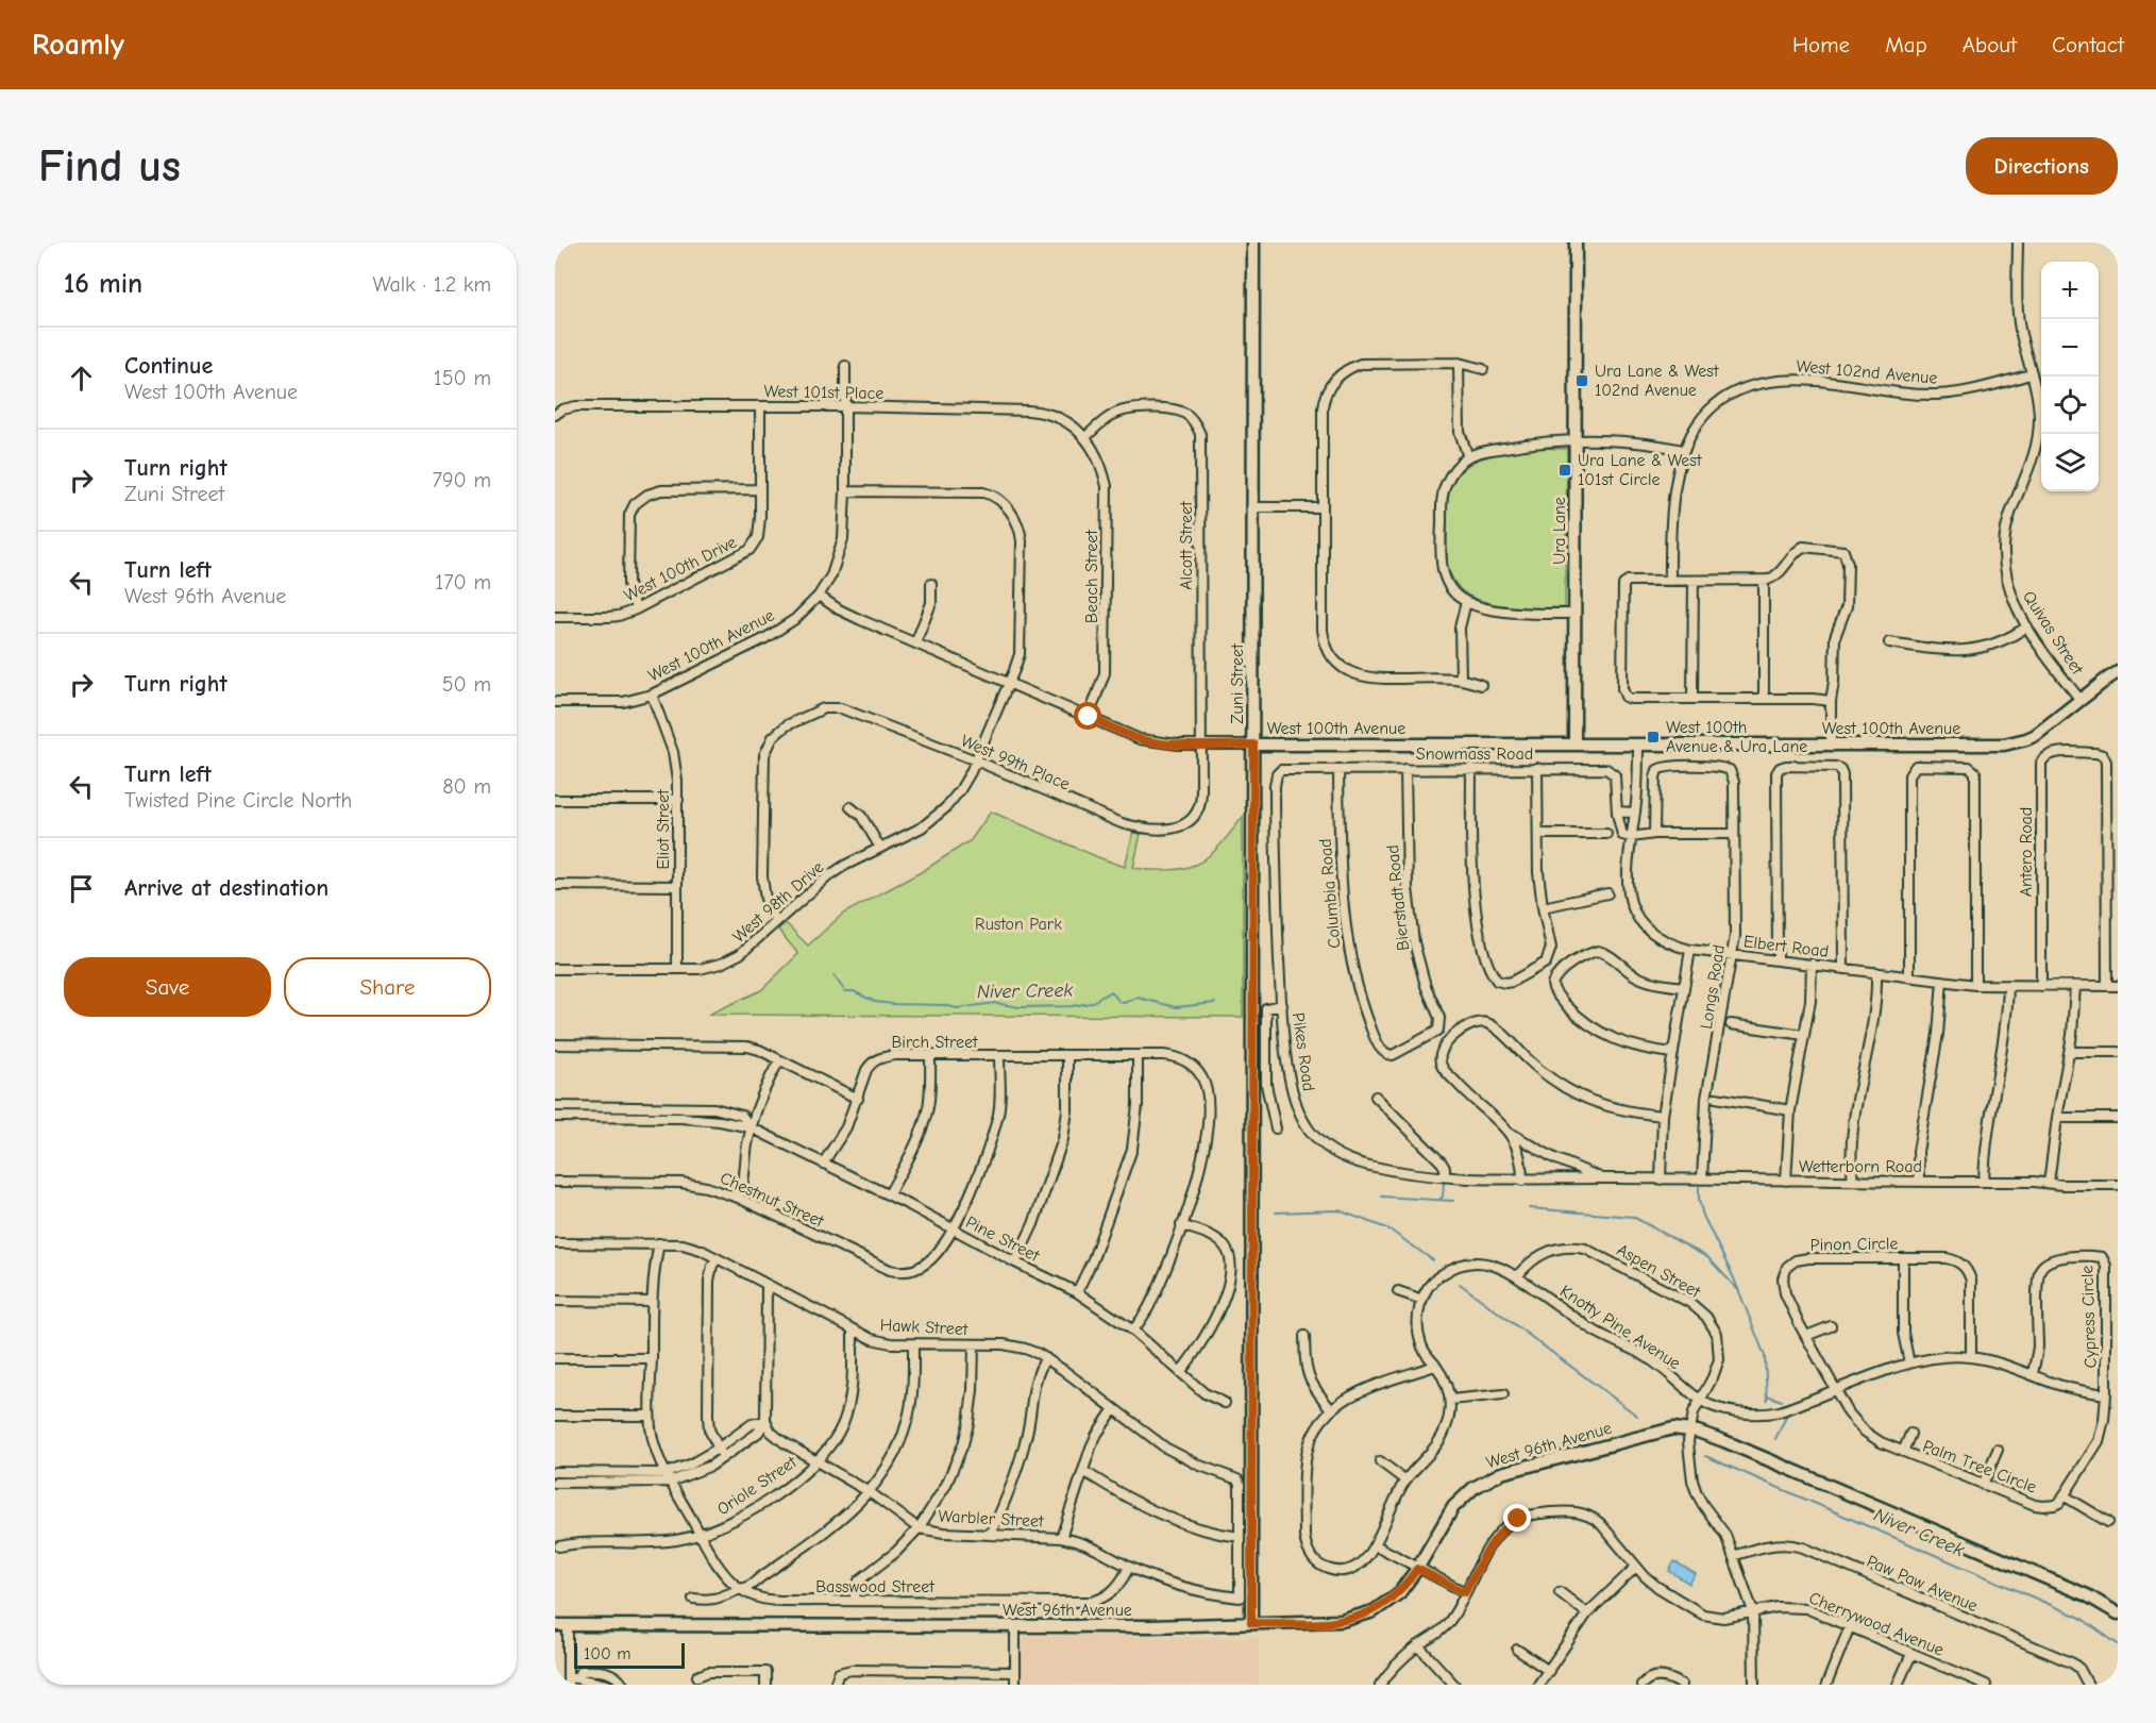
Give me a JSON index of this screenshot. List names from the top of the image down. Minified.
{"streets":{"street":["West 102nd Avenue","West 101st Place","Ura Lane","Alcott Street","West 100th Drive","Beach Street","Quivas Street","West 100th Avenue","Zuni Street","Snowmass Road","West 99th Place","Eliot Street","Antero Road","Columbia Road","Bierstadt Road","West 98th Drive","Elbert Road","Longs Road","Birch Street","Pikes Road","Wetterborn Road","Chestnut Street","Pine Street","Pinon Circle","Aspen Street","Cypress Circle","Hawk Street","Knotty Pine Avenue","West 96th Avenue","Palm Tree Circle","Oriole Street","Warbler Street","Paw Paw Avenue","Basswood Street","Cherrywood Avenue"]},"crossings":[["West 102nd Avenue","Quivas Street"],["West 101st Place","Alcott Street"],["West 101st Place","West 100th Drive"],["West 101st Place","Beach Street"],["Ura Lane","West 100th Avenue"],["Alcott Street","Beach Street"],["Alcott Street","West 100th Avenue"],["Alcott Street","West 99th Place"],["Beach Street","West 100th Avenue"],["Quivas Street","West 100th Avenue"],["West 100th Avenue","Zuni Street"],["West 100th Avenue","Eliot Street"],["West 100th Avenue","West 98th Drive"],["West 100th Avenue","Elbert Road"],["Zuni Street","West 96th Avenue"],["Snowmass Road","Columbia Road"],["Snowmass Road","Bierstadt Road"],["Snowmass Road","Pikes Road"],["West 99th Place","West 98th Drive"],["Eliot Street","West 98th Drive"],["Antero Road","Elbert Road"],["Columbia Road","Bierstadt Road"],["Elbert Road","Longs Road"],["Longs Road","Wetterborn Road"],["Birch Street","Chestnut Street"],["Pikes Road","Wetterborn Road"],["Chestnut Street","Pine Street"],["Pinon Circle","Knotty Pine Avenue"],["Pinon Circle","Palm Tree Circle"],["Aspen Street","Knotty Pine Avenue"],["Aspen Street","West 96th Avenue"],["Aspen Street","Paw Paw Avenue"],["Aspen Street","Cherrywood Avenue"],["Cypress Circle","Knotty Pine Avenue"],["Hawk Street","Oriole Street"],["Hawk Street","Warbler Street"],["Hawk Street","Basswood Street"],["Knotty Pine Avenue","Palm Tree Circle"],["Oriole Street","Warbler Street"],["Oriole Street","Basswood Street"],["Warbler Street","Basswood Street"]],"water":["Niver Creek"],"parks":["Ruston Park"],"places":{"transit":["Ura Lane & West 102nd Avenue","Ura Lane & West 101st Circle","West 100th Avenue & Ura Lane"]},"scale_bar":"100 m","page":{"header":"Roamly","nav":["Home","Map","About","Contact"],"buttons":["Directions",["Save","Share"]],"title":"Find us","heading":["16 min","Walk · 1.2 km"],"map_buttons":["+","−"],"list":[["Continue","West 100th Avenue","150 m"],["Turn right","Zuni Street","790 m"],["Turn left","West 96th Avenue","170 m"],["Turn right","50 m"],["Turn left","Twisted Pine Circle North","80 m"],"Arrive at destination"],"scale":"100 m"}}
